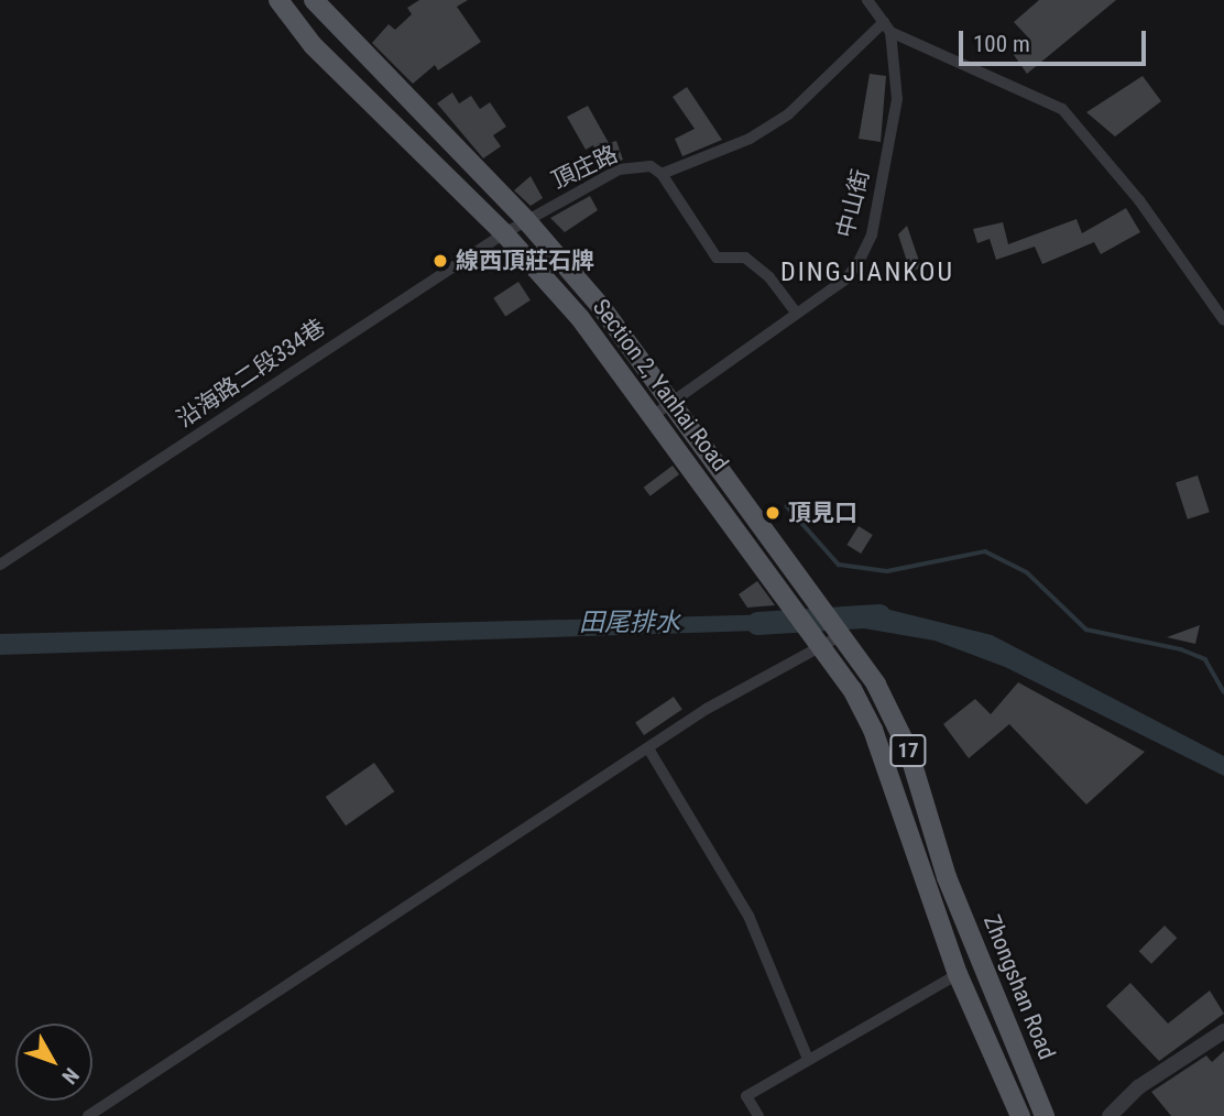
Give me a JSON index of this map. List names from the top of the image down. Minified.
{"streets":{"main road":["Section 2, Yanhai Road","17","Zhongshan Road"],"street":["頂庄路","中山街","沿海路二段334巷"]},"crossings":[["頂庄路","沿海路二段334巷"],["頂庄路","Section 2, Yanhai Road"],["中山街","Section 2, Yanhai Road"],["沿海路二段334巷","Section 2, Yanhai Road"],["Section 2, Yanhai Road","17"],["Section 2, Yanhai Road","Zhongshan Road"]],"districts":["DINGJIANKOU"],"water":["田尾排水"],"places":["線西頂莊石牌","頂見口"],"scale_bar":"100 m","north":"bottom right"}
